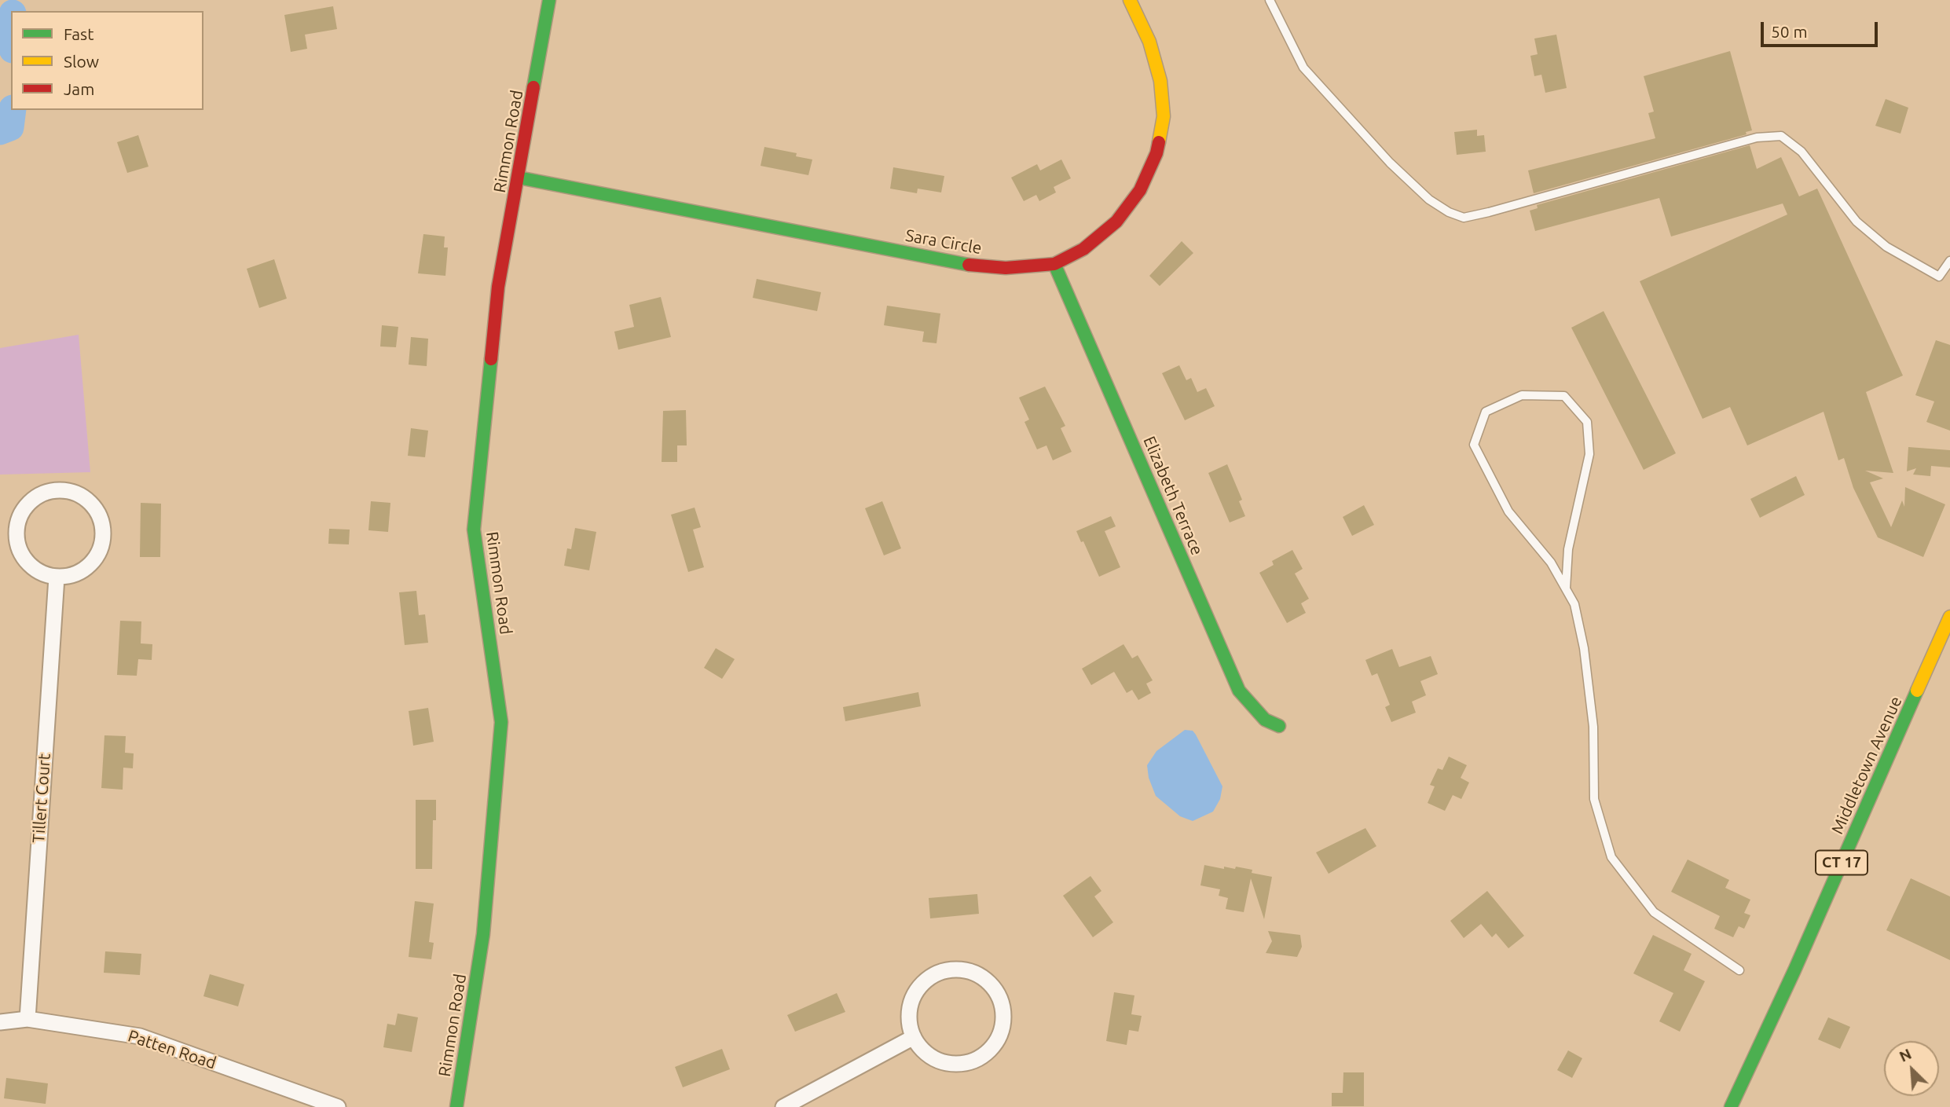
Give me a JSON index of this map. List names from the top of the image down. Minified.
{"streets":{"street":["Rimmon Road","Sara Circle","Elizabeth Terrace","Middletown Avenue","Tillert Court","CT 17","Patten Road"]},"crossings":[["Rimmon Road","Sara Circle"],["Sara Circle","Elizabeth Terrace"],["Tillert Court","Patten Road"]],"legend":["Fast","Slow","Jam"],"scale_bar":"50 m","north":"top left"}
